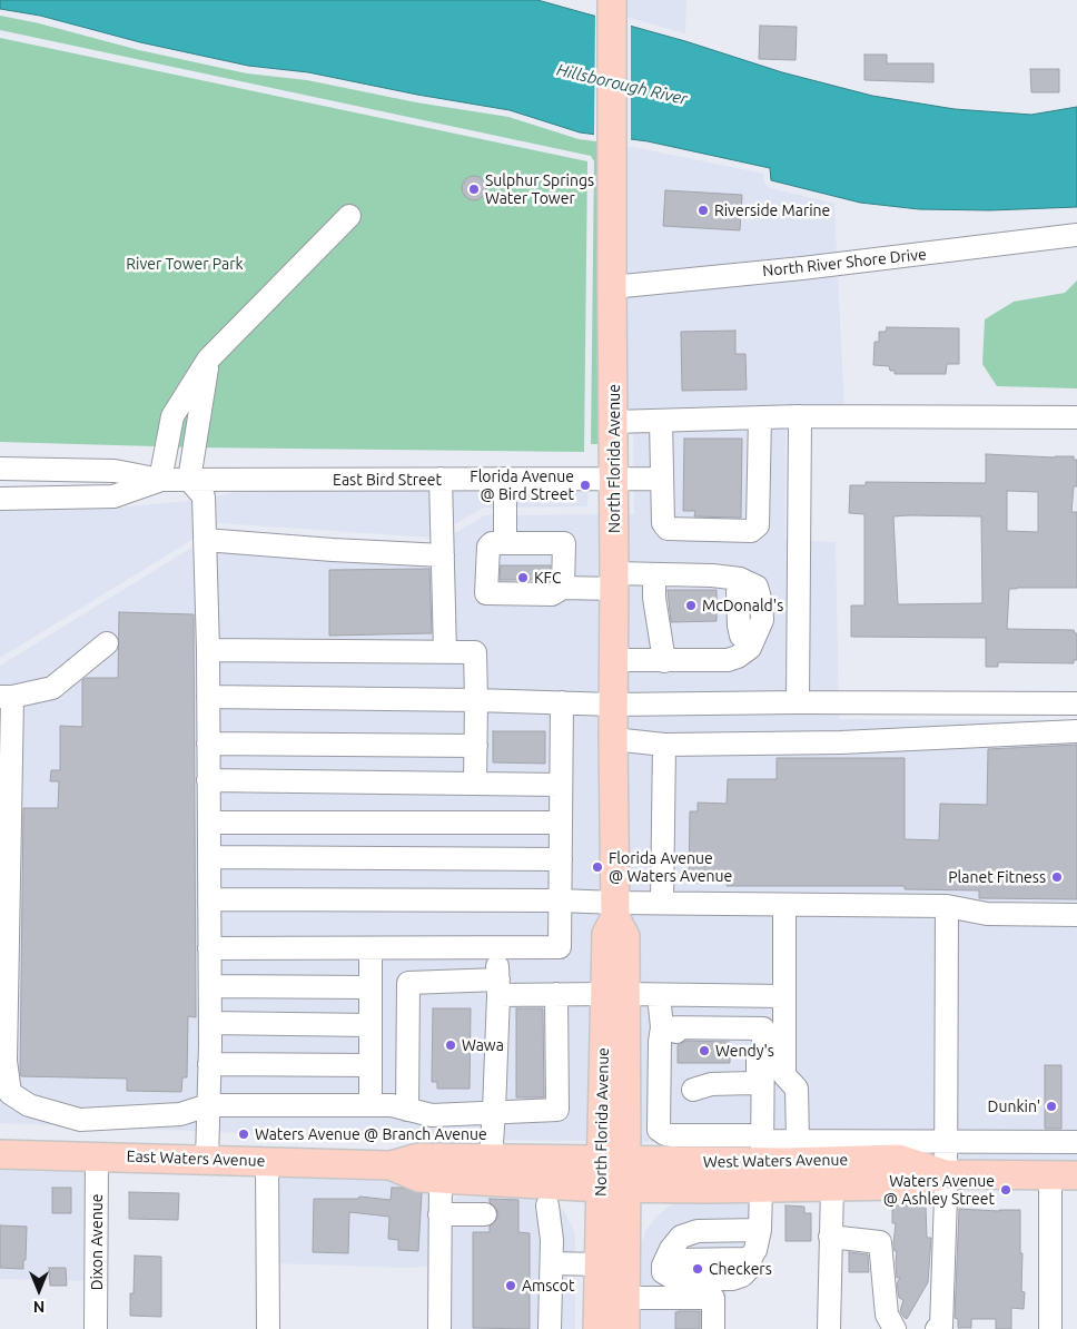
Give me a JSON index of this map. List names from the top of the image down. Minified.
{"streets":{"main road":["North Florida Avenue","East Waters Avenue","West Waters Avenue"],"street":["North River Shore Drive","East Bird Street","Dixon Avenue"]},"crossings":[["North River Shore Drive","North Florida Avenue"],["North Florida Avenue","East Bird Street"],["North Florida Avenue","East Waters Avenue"],["North Florida Avenue","West Waters Avenue"],["East Waters Avenue","West Waters Avenue"],["East Waters Avenue","Dixon Avenue"]],"water":["Hillsborough River"],"parks":["River Tower Park"],"places":["Sulphur Springs Water Tower","Riverside Marine","Florida Avenue @ Bird Street","KFC","McDonald's","Florida Avenue @ Waters Avenue","Planet Fitness","Wawa","Wendy's","Dunkin'","Waters Avenue @ Branch Avenue","Waters Avenue @ Ashley Street","Checkers","Amscot"],"north":"bottom"}
